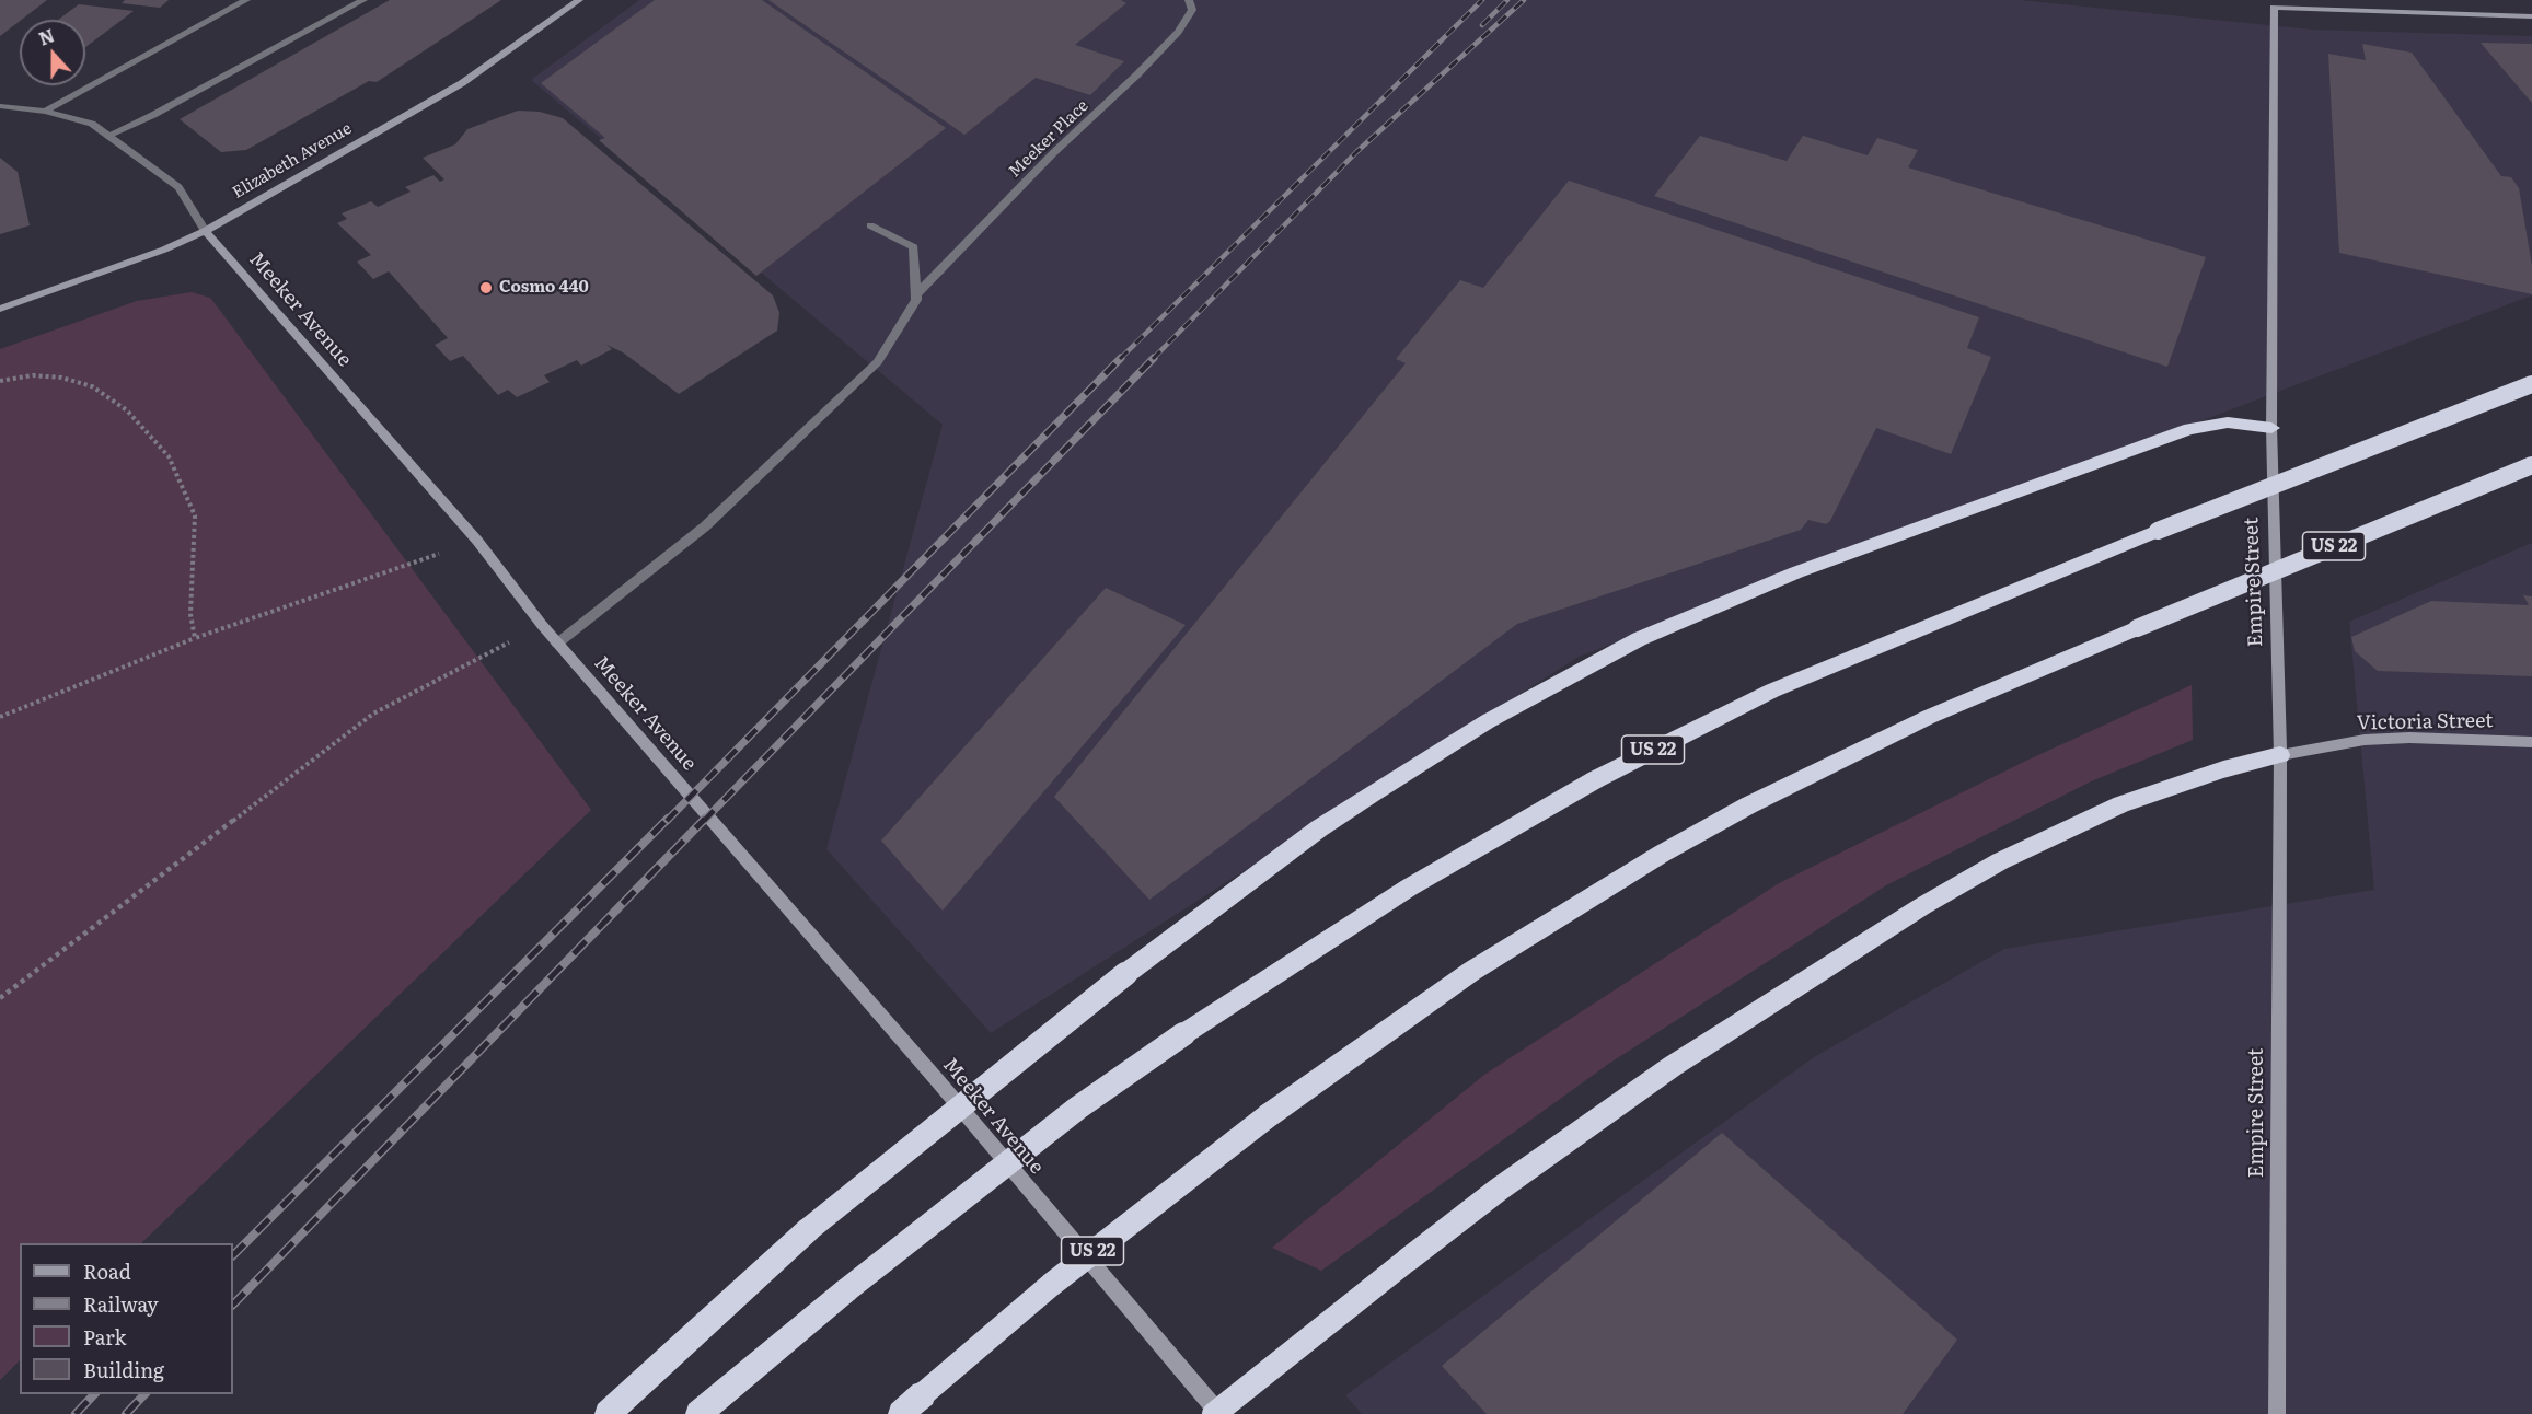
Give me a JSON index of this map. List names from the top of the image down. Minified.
{"streets":{"highway":["US 22"],"main road":["Elizabeth Avenue","Meeker Avenue","Empire Street","Victoria Street"],"street":["Meeker Place"]},"crossings":[["Elizabeth Avenue","Meeker Avenue"],["Empire Street","Victoria Street"]],"places":["Cosmo 440"],"legend":["Road","Railway","Park","Building"],"north":"top"}
